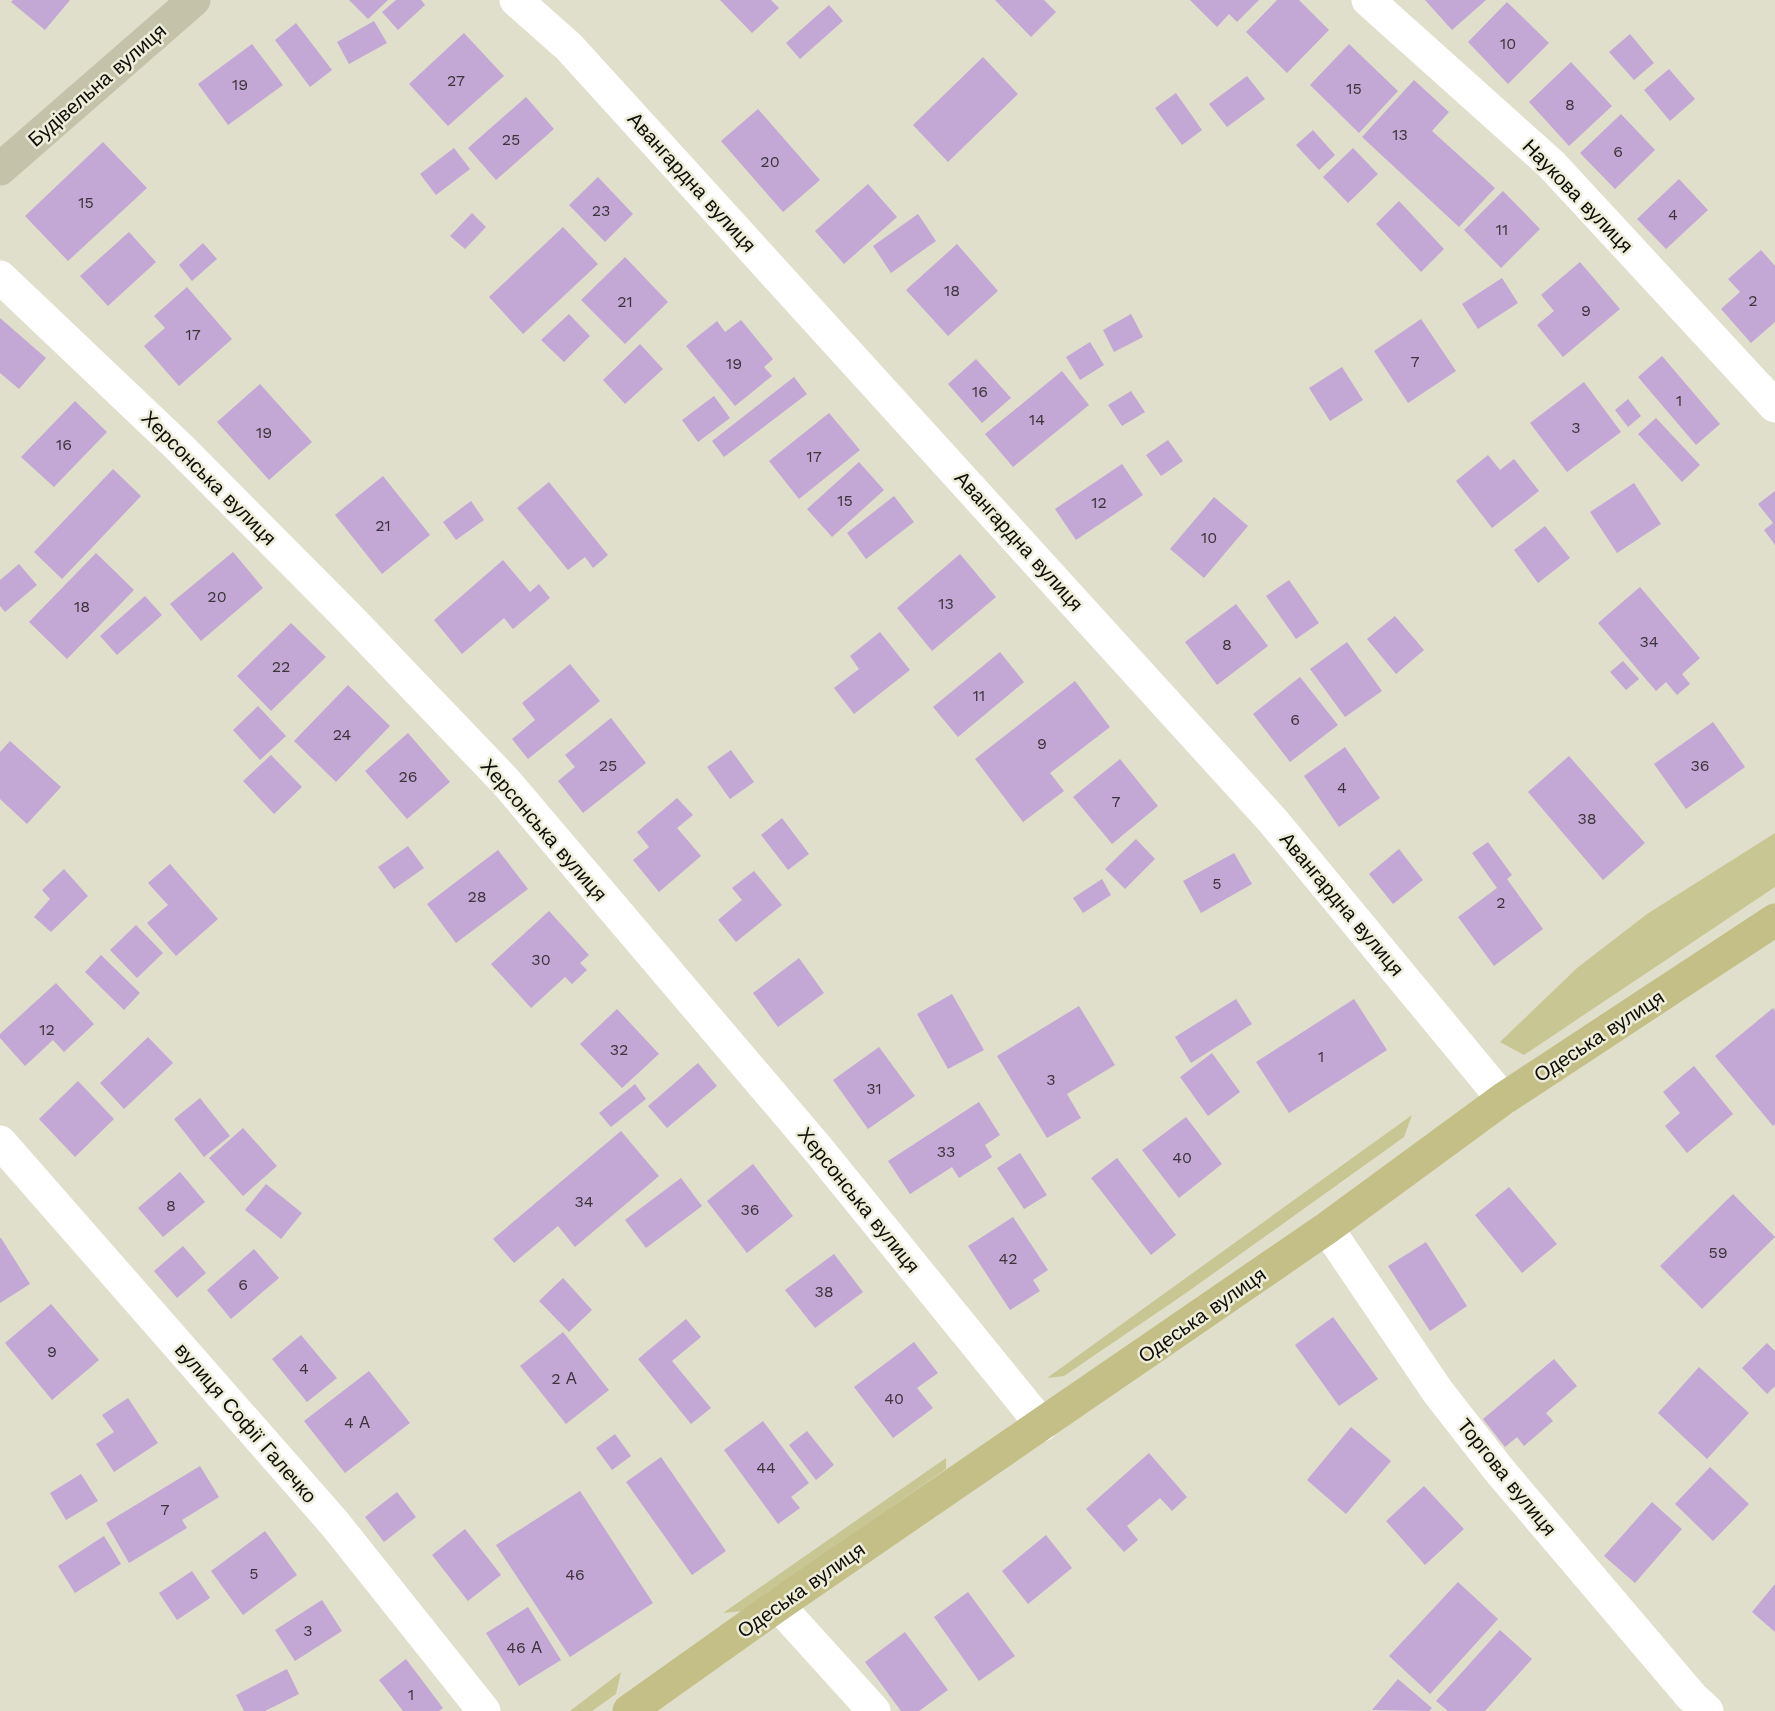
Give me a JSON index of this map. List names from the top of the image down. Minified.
{"streets":{"main road":["Одеська вулиця"],"street":["Будівельна вулиця","Авангардна вулиця","Наукова вулиця","Херсонська вулиця","вулиця Софії Галечко","Торгова вулиця"]},"crossings":[["Авангардна вулиця","Одеська вулиця"],["Херсонська вулиця","Одеська вулиця"],["Одеська вулиця","Торгова вулиця"]],"house_numbers":["10","27","19","15","8","13","25","6","20","15","23","4","11","18","2","21","9","17","7","19","16","1","14","3","19","16","17","15","12","21","10","20","13","18","34","8","22","11","6","24","9","25","36","26","4","7","38","5","28","2","30","12","32","1","3","31","33","40","34","8","36","59","42","6","38","9","4","2 А","40","4 А","44","7","5","46","3","46 А","1"]}
